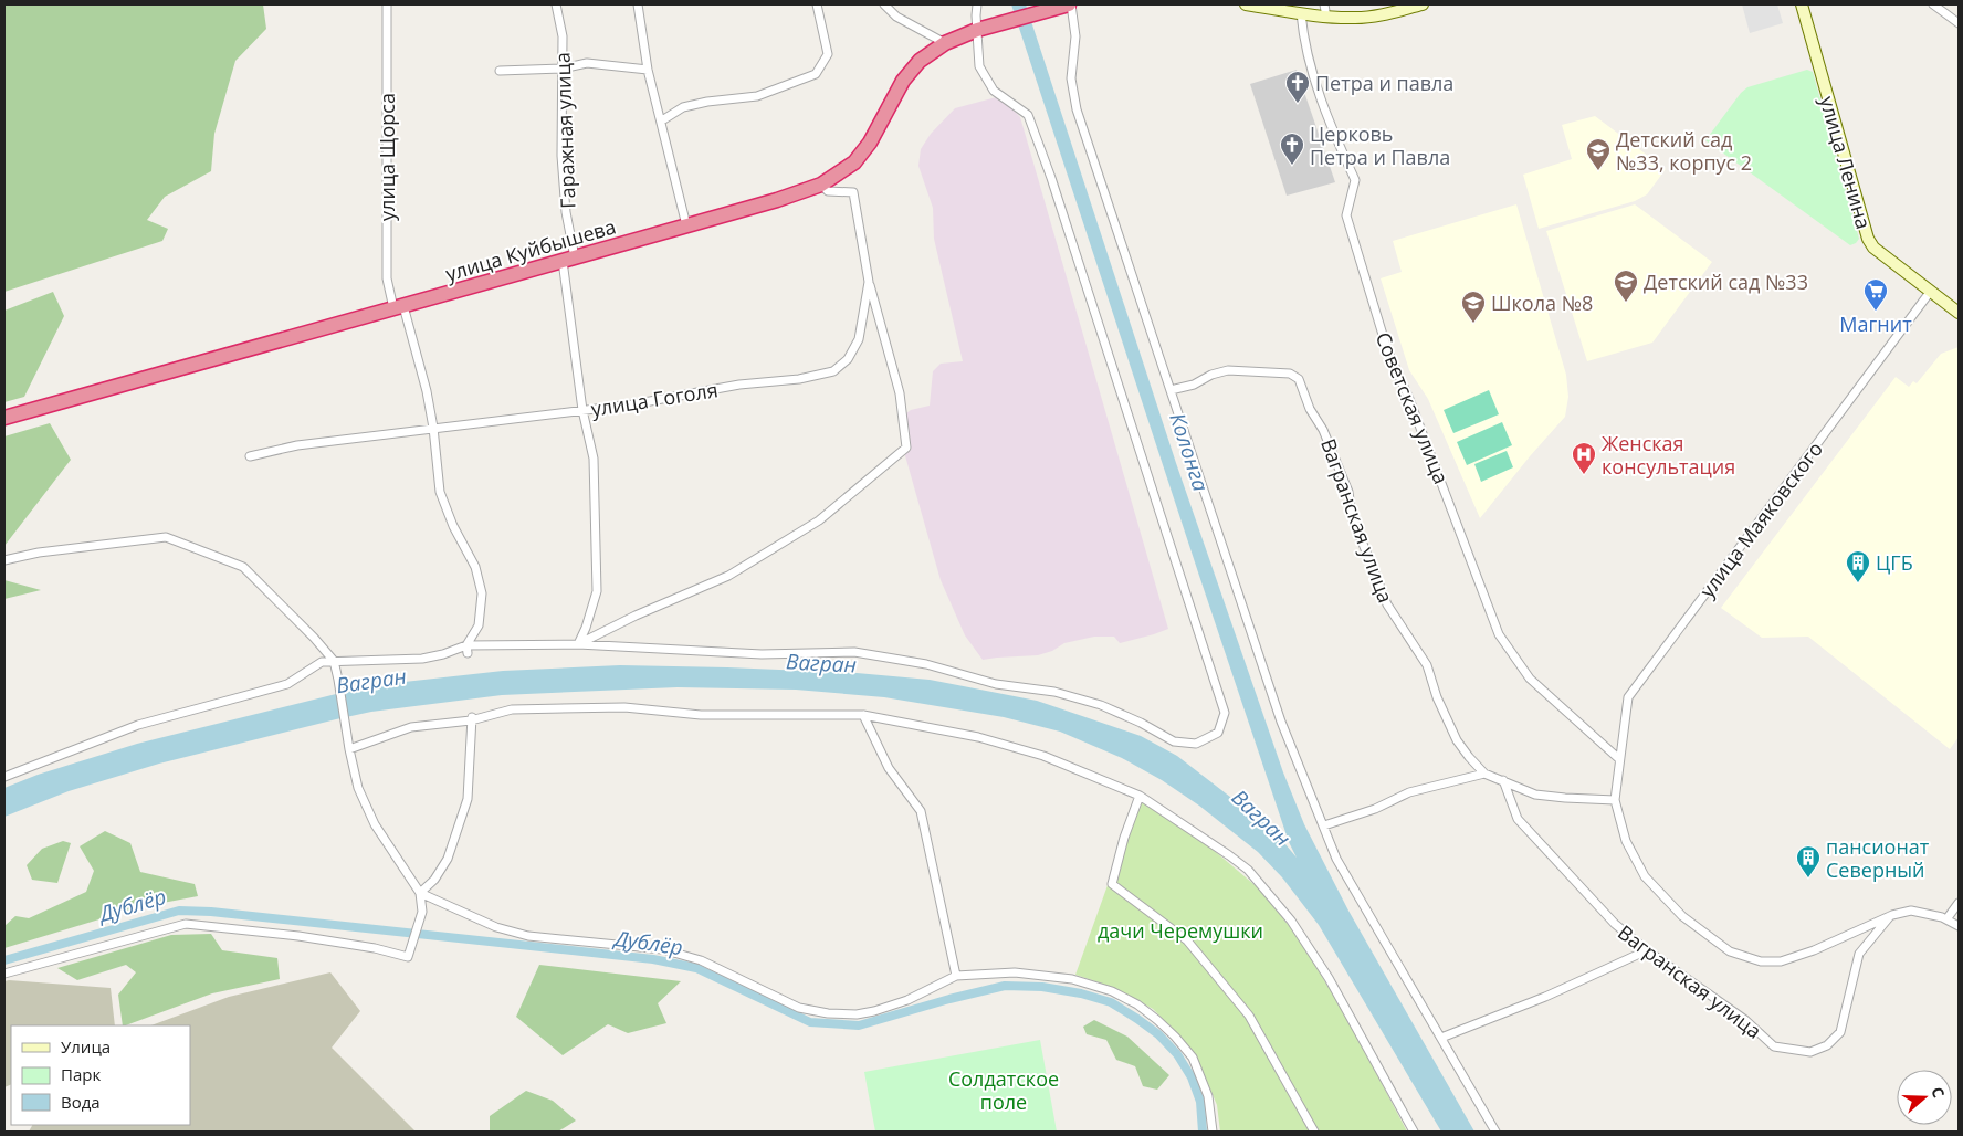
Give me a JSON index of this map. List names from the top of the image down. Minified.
{"streets":{"highway":["улица Куйбышева"],"main road":["улица Ленина"],"street":["Гаражная улица","улица Щорса","улица Гоголя","Советская улица","улица Маяковского","Вагранская улица"]},"crossings":[["Гаражная улица","улица Куйбышева"],["Гаражная улица","улица Гоголя"],["улица Щорса","улица Куйбышева"],["улица Щорса","улица Гоголя"],["улица Ленина","улица Маяковского"],["улица Куйбышева","улица Гоголя"],["Советская улица","улица Маяковского"],["улица Маяковского","Вагранская улица"]],"water":["Колонга","Вагран","Дублёр"],"parks":["дачи Черемушки","Солдатское поле"],"places":{"church":["Петра и павла","Церковь Петра и Павла"],"school or university":["Детский сад №33, корпус 2","Детский сад №33","Школа №8"],"supermarket":["Магнит"],"hospital":["Женская консультация"],"building":["ЦГБ","пансионат Северный"]},"legend":["Улица","Парк","Вода"],"north":"right"}
